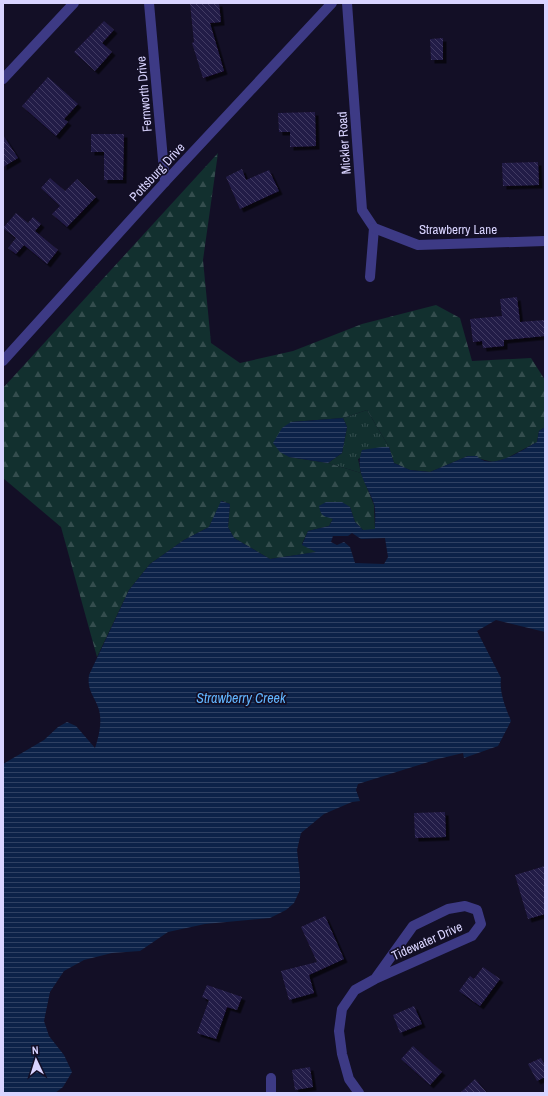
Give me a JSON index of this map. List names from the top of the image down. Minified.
{"streets":{"street":["Fernworth Drive","Mickler Road","Pottsburg Drive","Strawberry Lane","Tidewater Drive"]},"crossings":[["Fernworth Drive","Pottsburg Drive"],["Mickler Road","Strawberry Lane"]],"water":["Strawberry Creek"],"north":"top"}
